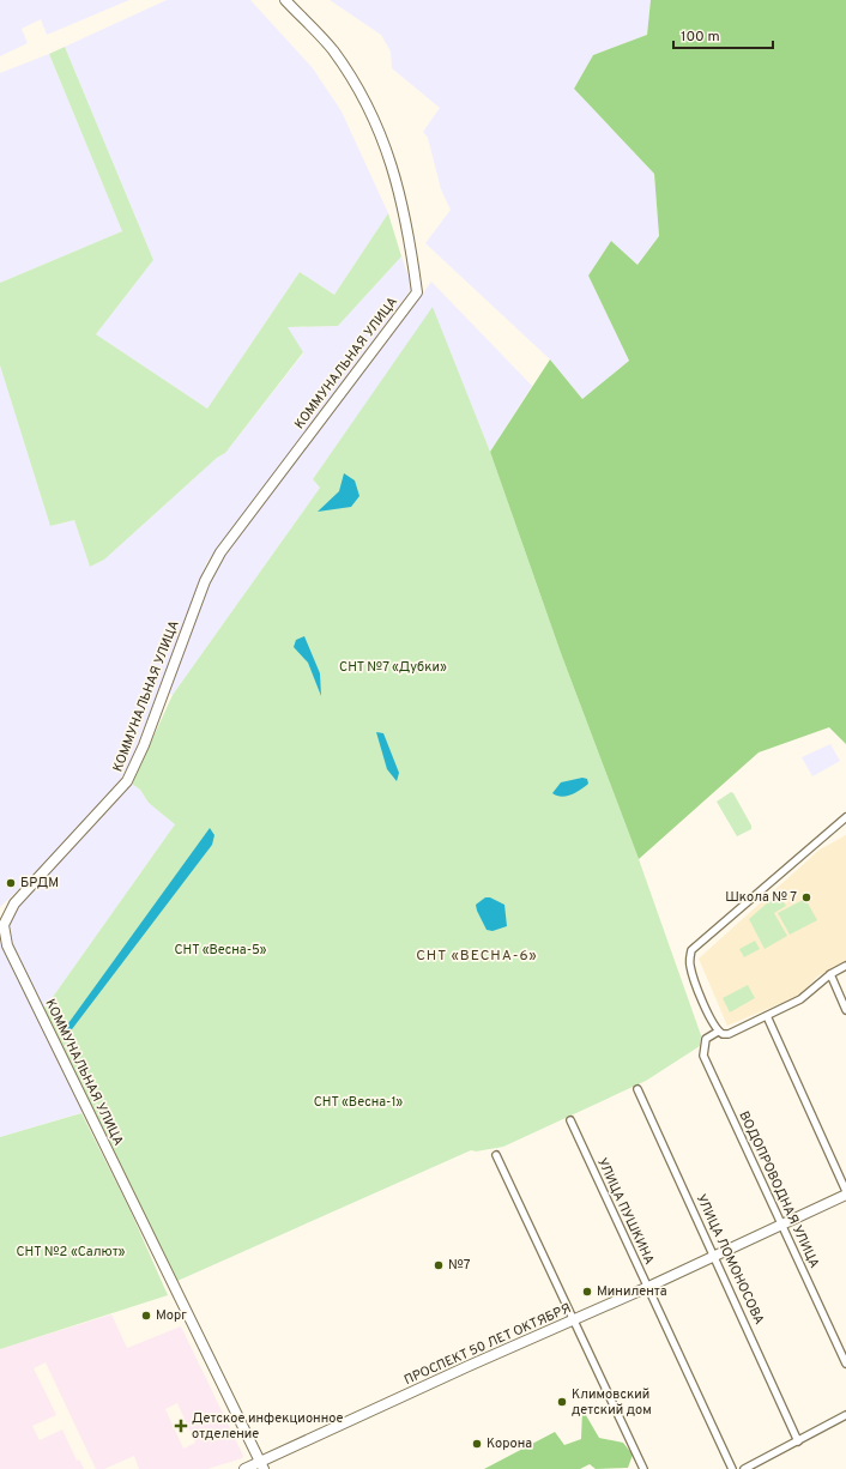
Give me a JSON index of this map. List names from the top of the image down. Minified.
{"streets":{"street":["КОММУНАЛЬНАЯ УЛИЦА","ВОДОПРОВОДНАЯ УЛИЦА","УЛИЦА ПУШКИНА","УЛИЦА ЛОМОНОСОВА","ПРОСПЕКТ 50 ЛЕТ ОКТЯБРЯ"]},"crossings":[["КОММУНАЛЬНАЯ УЛИЦА","ПРОСПЕКТ 50 ЛЕТ ОКТЯБРЯ"],["ВОДОПРОВОДНАЯ УЛИЦА","ПРОСПЕКТ 50 ЛЕТ ОКТЯБРЯ"],["УЛИЦА ПУШКИНА","ПРОСПЕКТ 50 ЛЕТ ОКТЯБРЯ"],["УЛИЦА ЛОМОНОСОВА","ПРОСПЕКТ 50 ЛЕТ ОКТЯБРЯ"]],"districts":["СНТ «ВЕСНА-6»"],"parks":["СНТ №7 «Дубки»","СНТ «Весна-5»","СНТ «Весна-1»","СНТ №2 «Салют»"],"places":{"other":["БРДМ","Школа № 7","№7","Минилента","Морг","Климовский детский дом","Корона"],"health":["Детское инфекционное отделение"]},"scale_bar":"100 m"}
